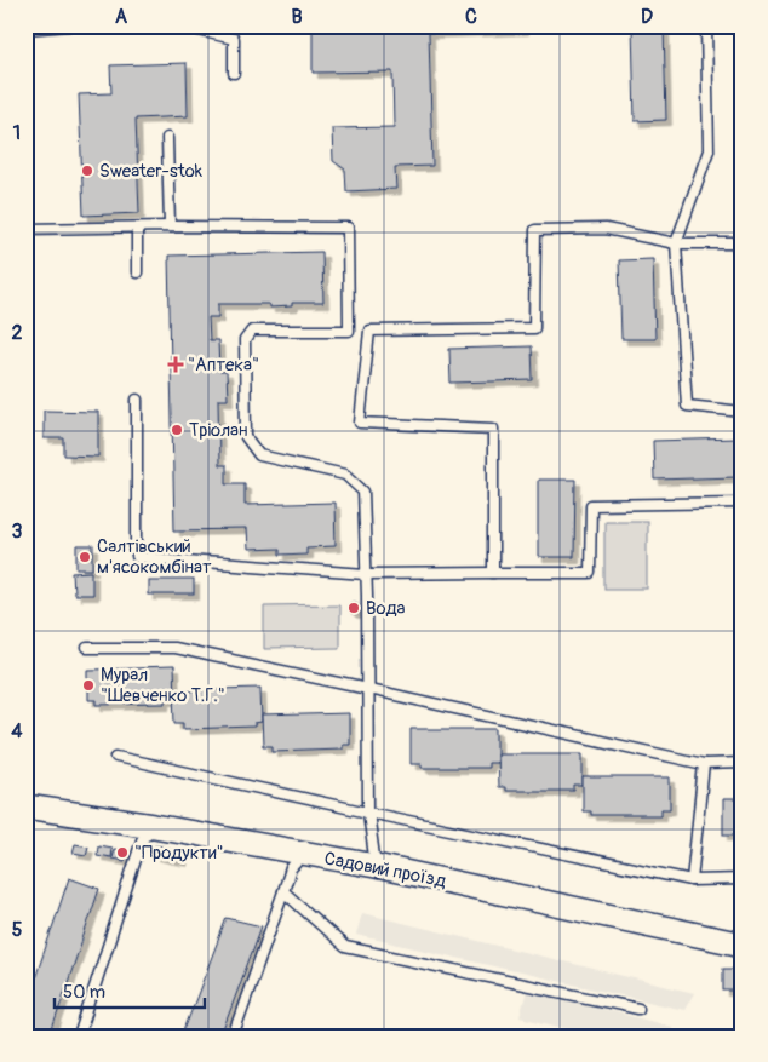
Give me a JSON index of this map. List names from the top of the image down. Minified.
{"streets":{"street":["Садовий проїзд"]},"places":{"other":["Sweater-stok","Тріолан","Салтівський м'ясокомбінат","Вода","Мурал \"Шевченко Т.Г.\"","\"Продукти\""],"health":["\"Аптека\""]},"scale_bar":"50 m","grid":{"columns":["A","B","C","D"],"rows":["1","2","3","4","5"]}}
